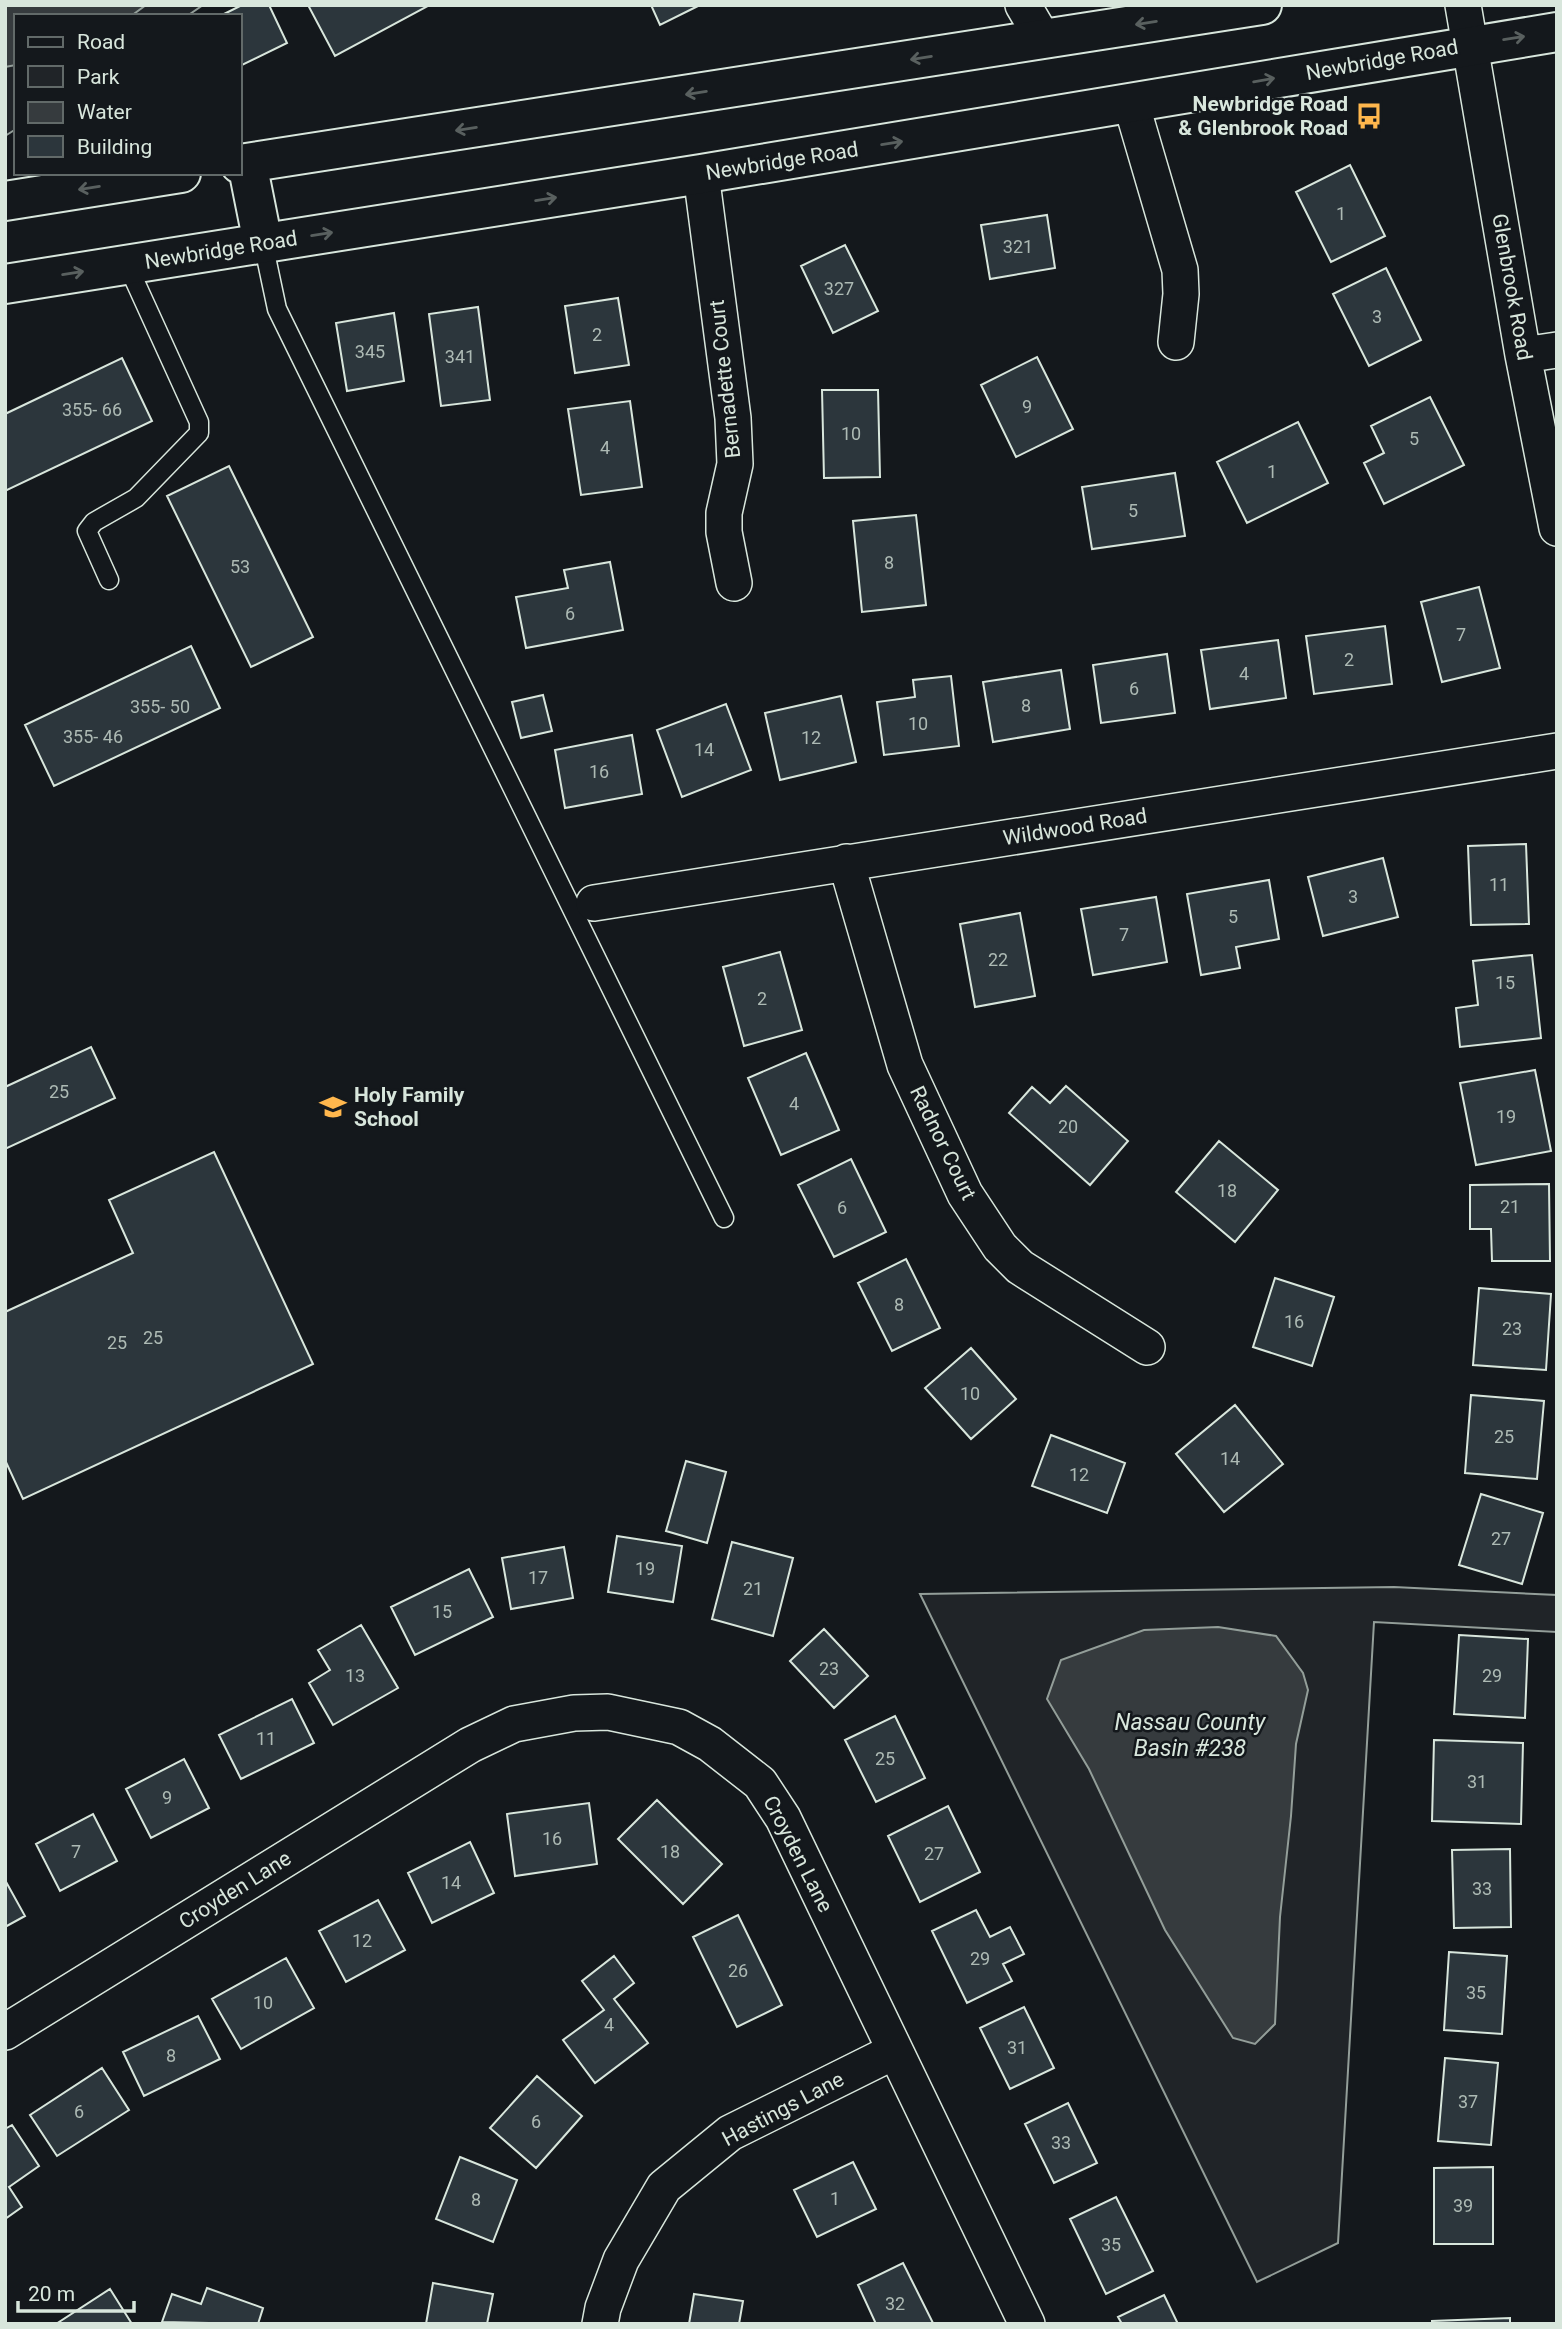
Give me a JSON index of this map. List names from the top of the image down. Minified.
{"streets":{"main road":["Newbridge Road"],"street":["Glenbrook Road","Bernadette Court","Wildwood Road","Radnor Court","Croyden Lane","Hastings Lane"]},"crossings":[["Newbridge Road","Glenbrook Road"],["Newbridge Road","Bernadette Court"],["Wildwood Road","Radnor Court"],["Croyden Lane","Hastings Lane"]],"water":["Nassau County Basin #238"],"places":{"bus stop":["Newbridge Road & Glenbrook Road"],"school or university":["Holy Family School"]},"house_numbers":["1","321","327","3","2","345","341","9","355- 66","10","5","4","1","5","8","53","6","7","2","4","6","8","355- 50","10","355- 46","12","14","16","11","3","5","7","22","15","2","25","4","19","20","18","21","6","8","16","23","25","25","10","25","14","12","27","19","17","21","15","23","13","29","11","25","31","9","16","7","18","27","14","33","12","29","26","35","10","4","31","8","37","6","6","33","1","8","39","35","32"],"legend":["Road","Park","Water","Building"],"scale_bar":"20 m"}
